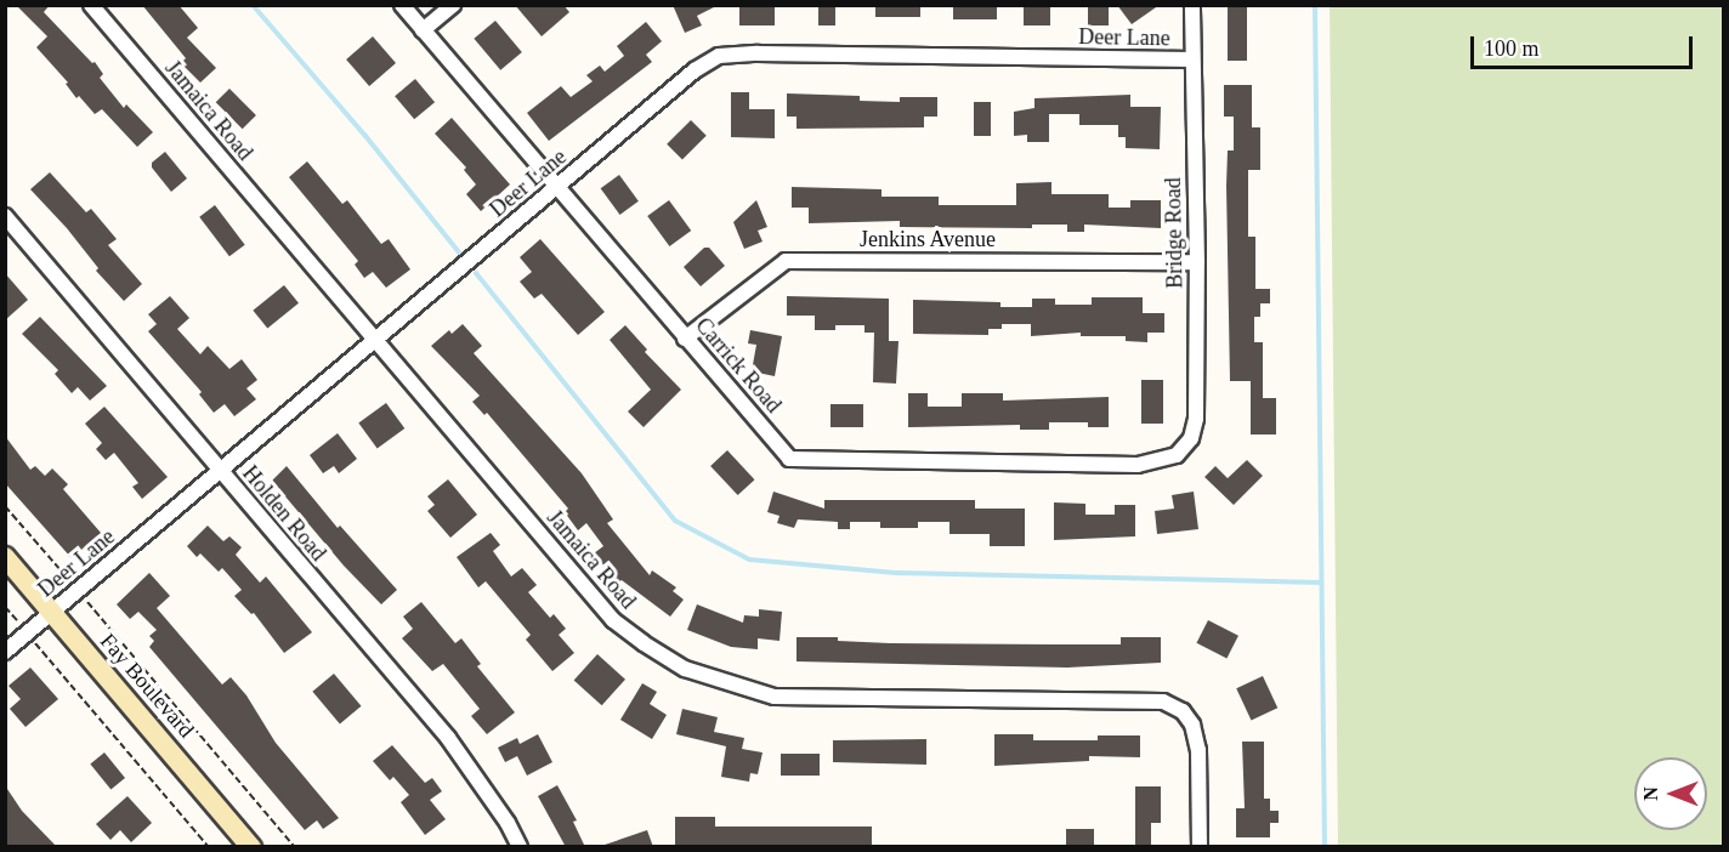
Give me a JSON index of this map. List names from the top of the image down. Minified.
{"streets":{"street":["Deer Lane","Jamaica Road","Bridge Road","Jenkins Avenue","Carrick Road","Holden Road","Fay Boulevard"]},"crossings":[["Deer Lane","Jamaica Road"],["Deer Lane","Bridge Road"],["Deer Lane","Carrick Road"],["Deer Lane","Holden Road"],["Deer Lane","Fay Boulevard"],["Bridge Road","Jenkins Avenue"],["Bridge Road","Carrick Road"],["Jenkins Avenue","Carrick Road"]],"scale_bar":"100 m","north":"left"}
